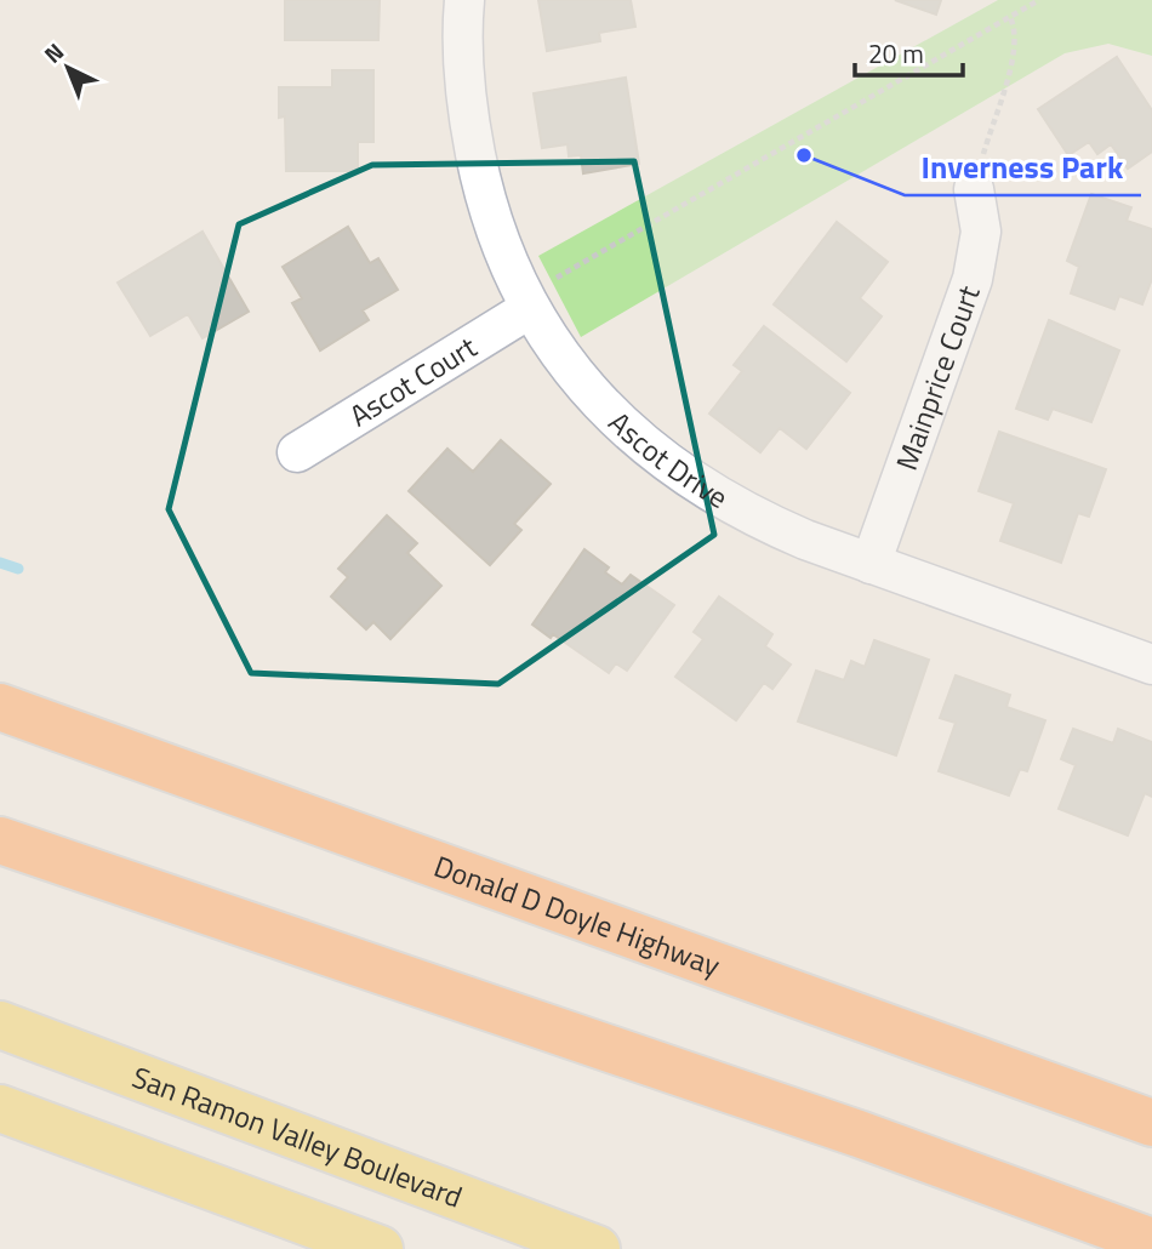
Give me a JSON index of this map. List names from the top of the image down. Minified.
{"streets":{"highway":["Donald D Doyle Highway"],"main road":["San Ramon Valley Boulevard"],"street":["Mainprice Court","Ascot Court","Ascot Drive"]},"crossings":[["Mainprice Court","Ascot Drive"],["Ascot Court","Ascot Drive"]],"places":["Inverness Park"],"scale_bar":"20 m","north":"top left"}
